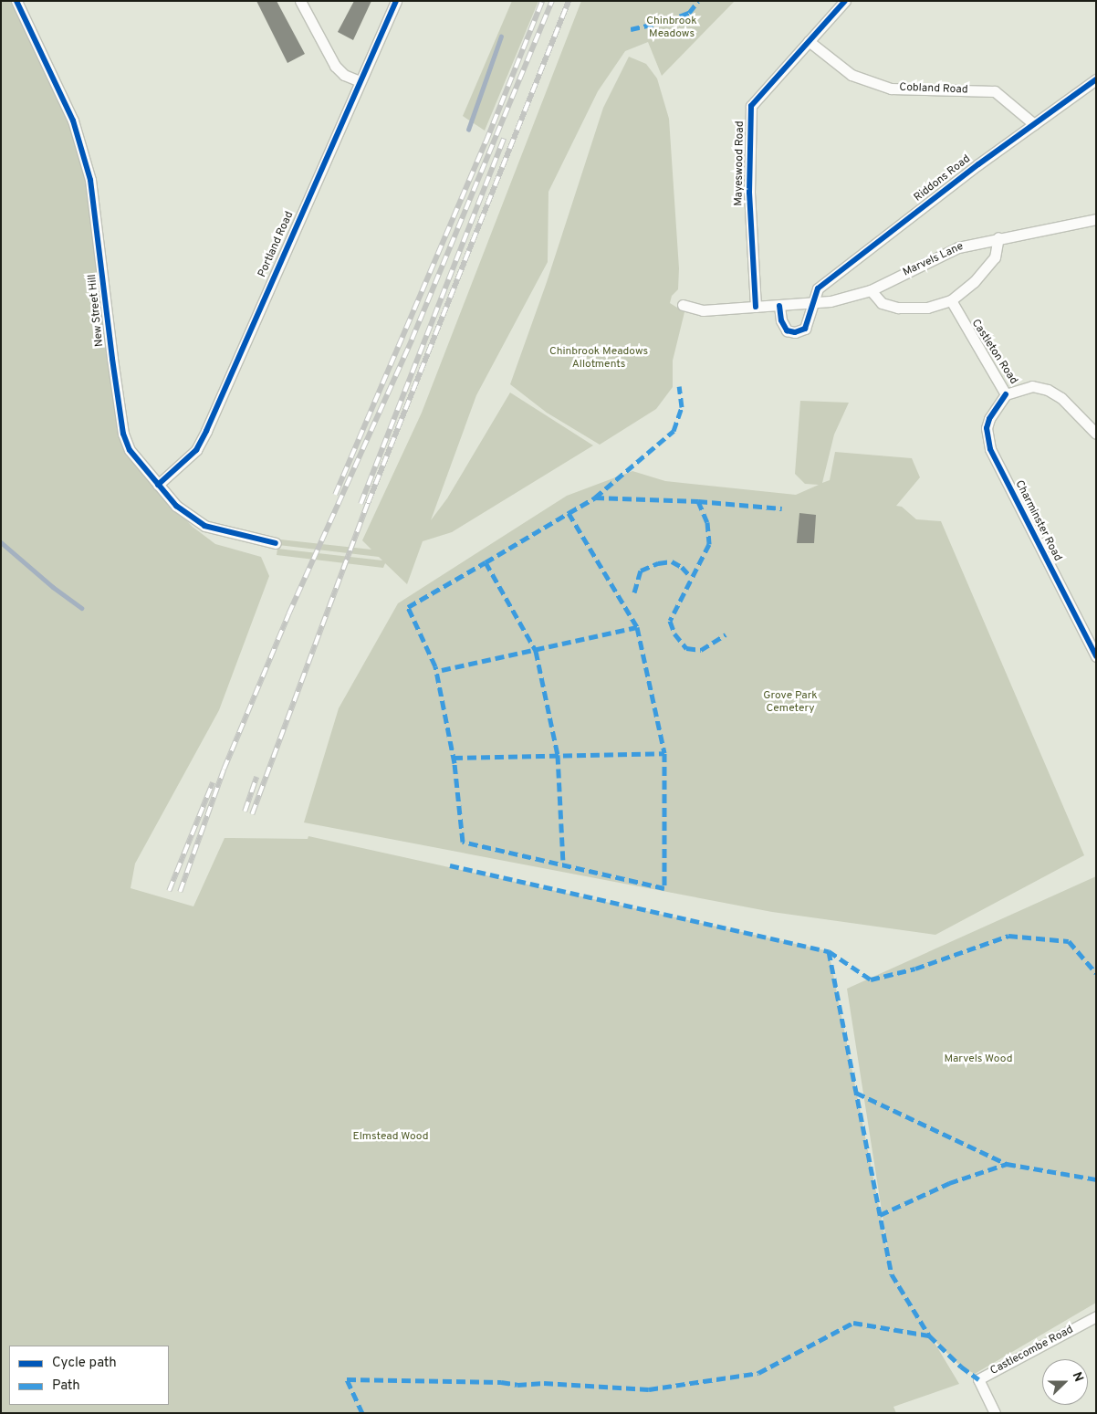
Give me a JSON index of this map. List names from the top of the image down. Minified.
{"streets":{"street":["Cobland Road","Mayeswood Road","Riddons Road","Portland Road","Marvels Lane","New Street Hill","Castleton Road","Charminster Road","Castlecombe Road"]},"crossings":[["Cobland Road","Mayeswood Road"],["Cobland Road","Riddons Road"],["Mayeswood Road","Marvels Lane"],["Riddons Road","Marvels Lane"],["Portland Road","New Street Hill"],["Castleton Road","Charminster Road"]],"parks":["Chinbrook Meadows","Chinbrook Meadows Allotments","Grove Park Cemetery","Marvels Wood","Elmstead Wood"],"legend":["Cycle path","Path"],"north":"right"}
